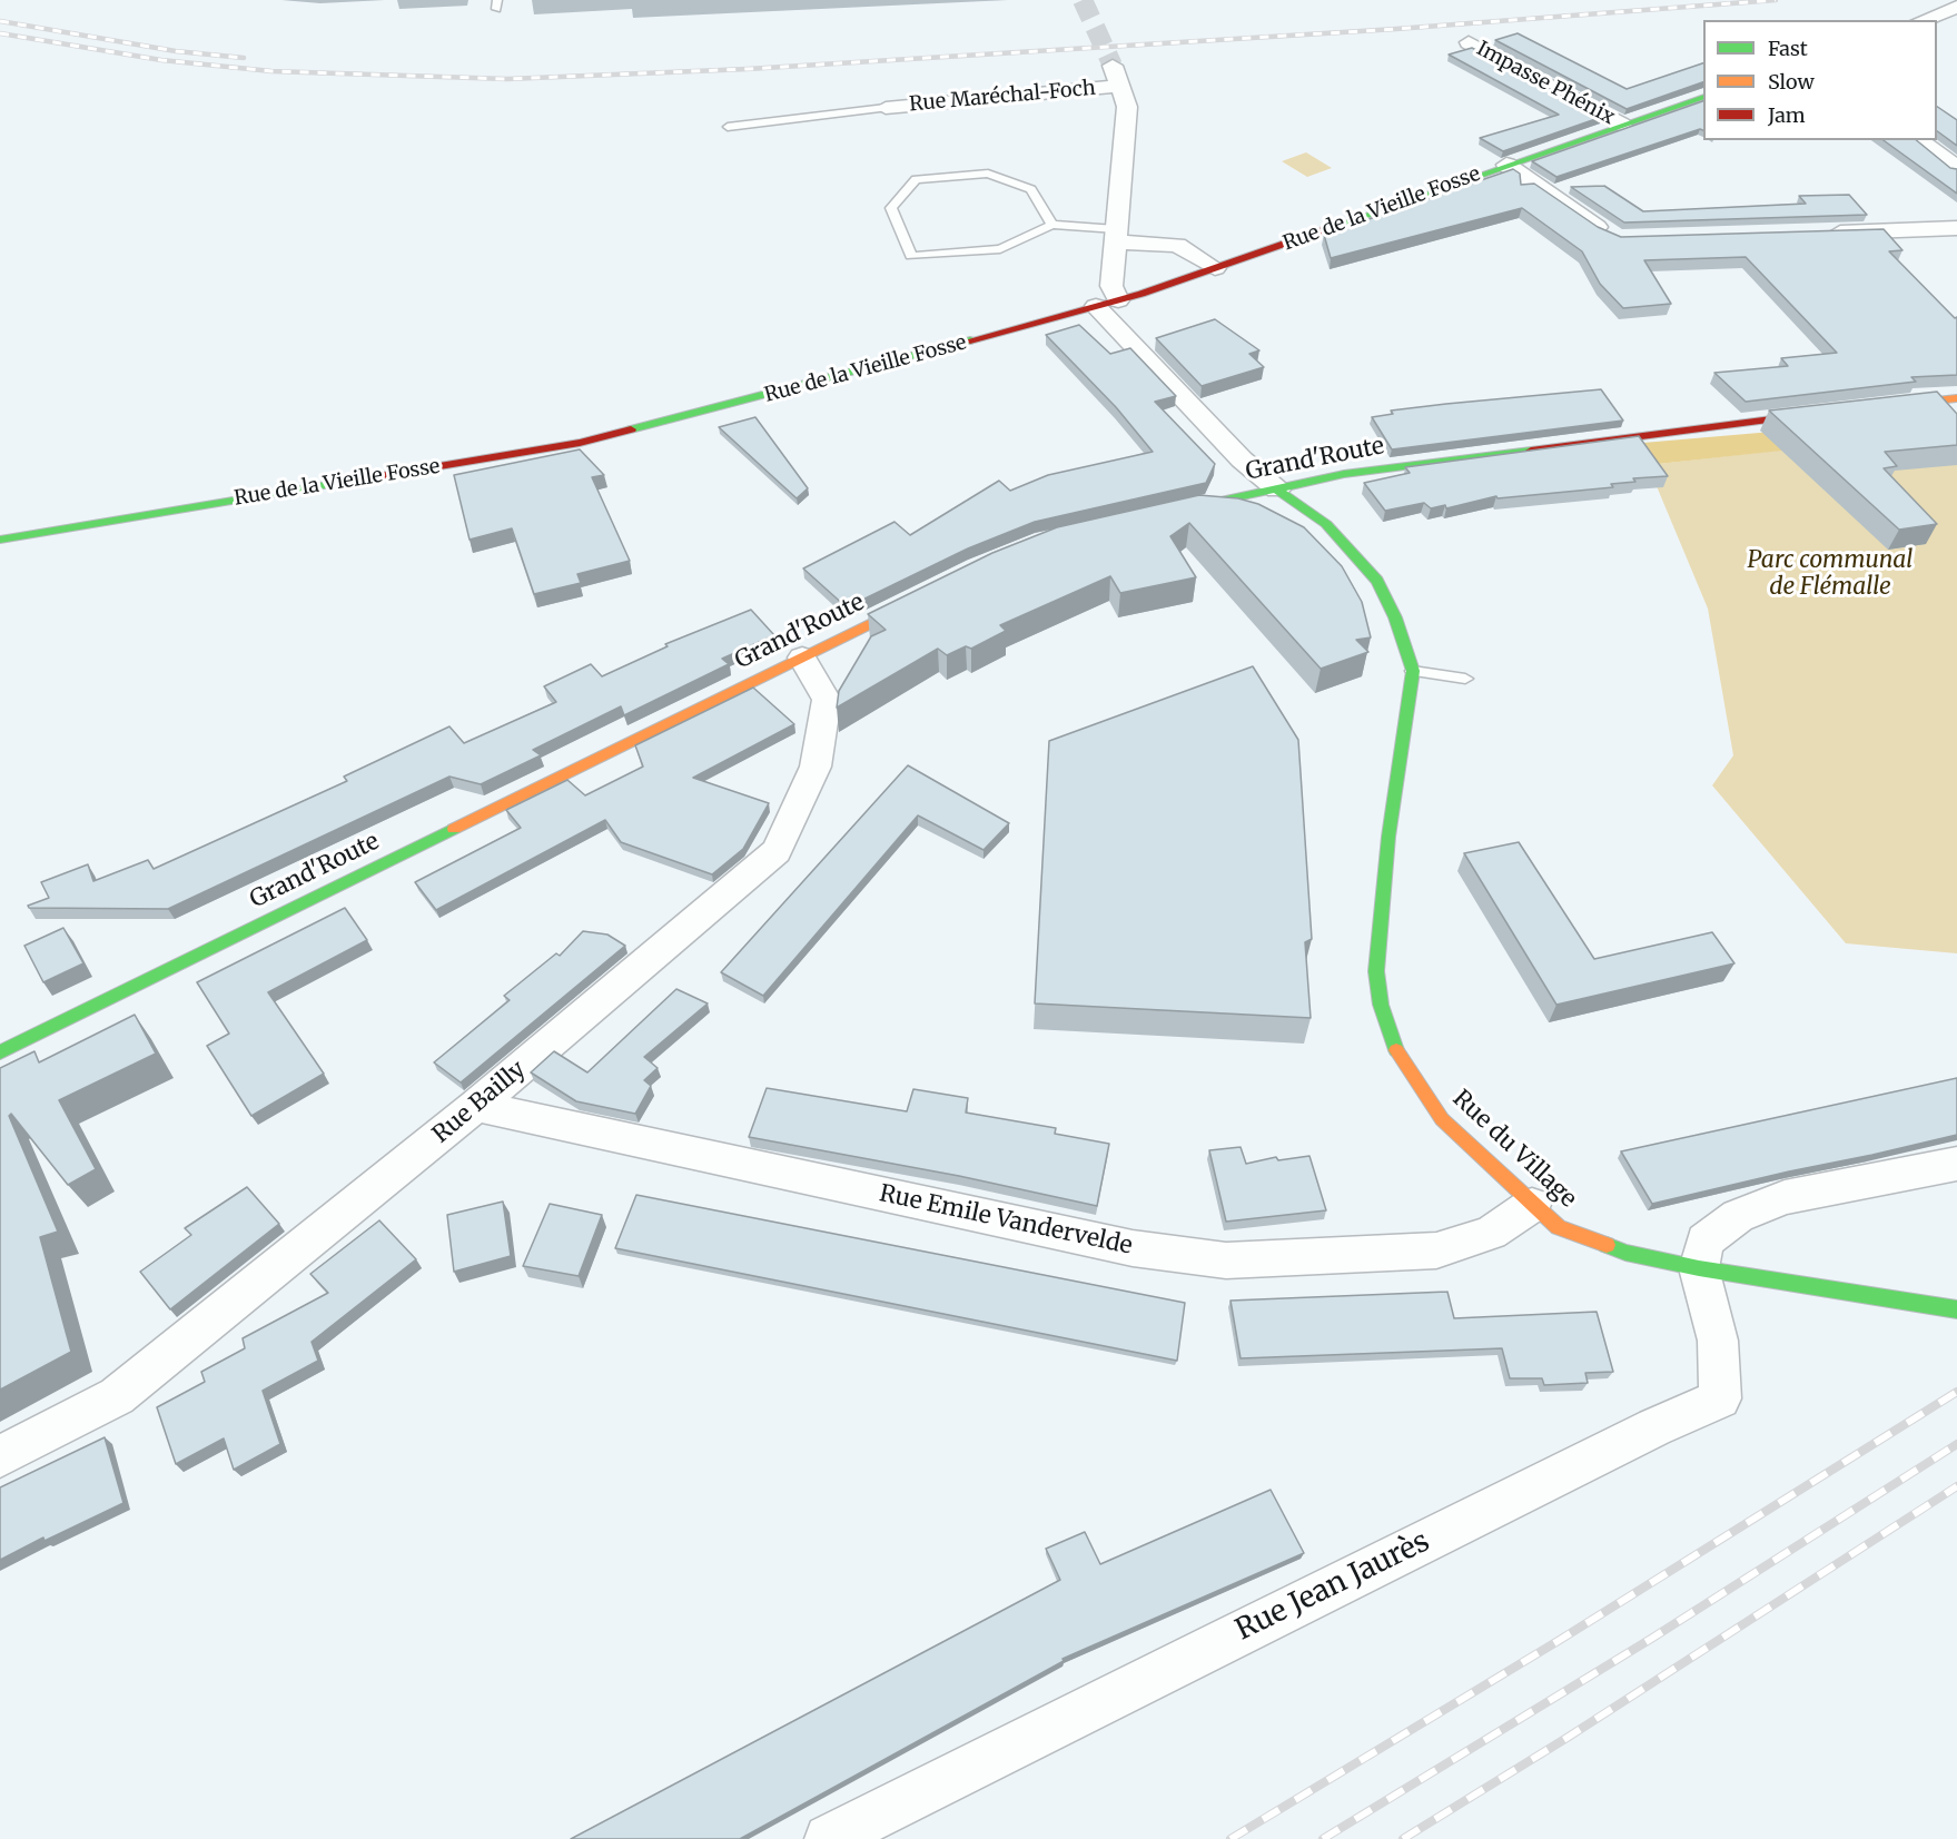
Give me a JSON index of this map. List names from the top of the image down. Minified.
{"streets":{"street":["Impasse Phénix","Rue Maréchal-Foch","Rue de la Vieille Fosse","Grand'Route","Rue Bailly","Rue du Village","Rue Emile Vandervelde","Rue Jean Jaurès"]},"crossings":[["Impasse Phénix","Rue de la Vieille Fosse"],["Rue Maréchal-Foch","Rue de la Vieille Fosse"],["Grand'Route","Rue Bailly"],["Grand'Route","Rue du Village"],["Rue Bailly","Rue Emile Vandervelde"],["Rue du Village","Rue Emile Vandervelde"],["Rue du Village","Rue Jean Jaurès"]],"parks":["Parc communal de Flémalle"],"legend":["Fast","Slow","Jam"]}
